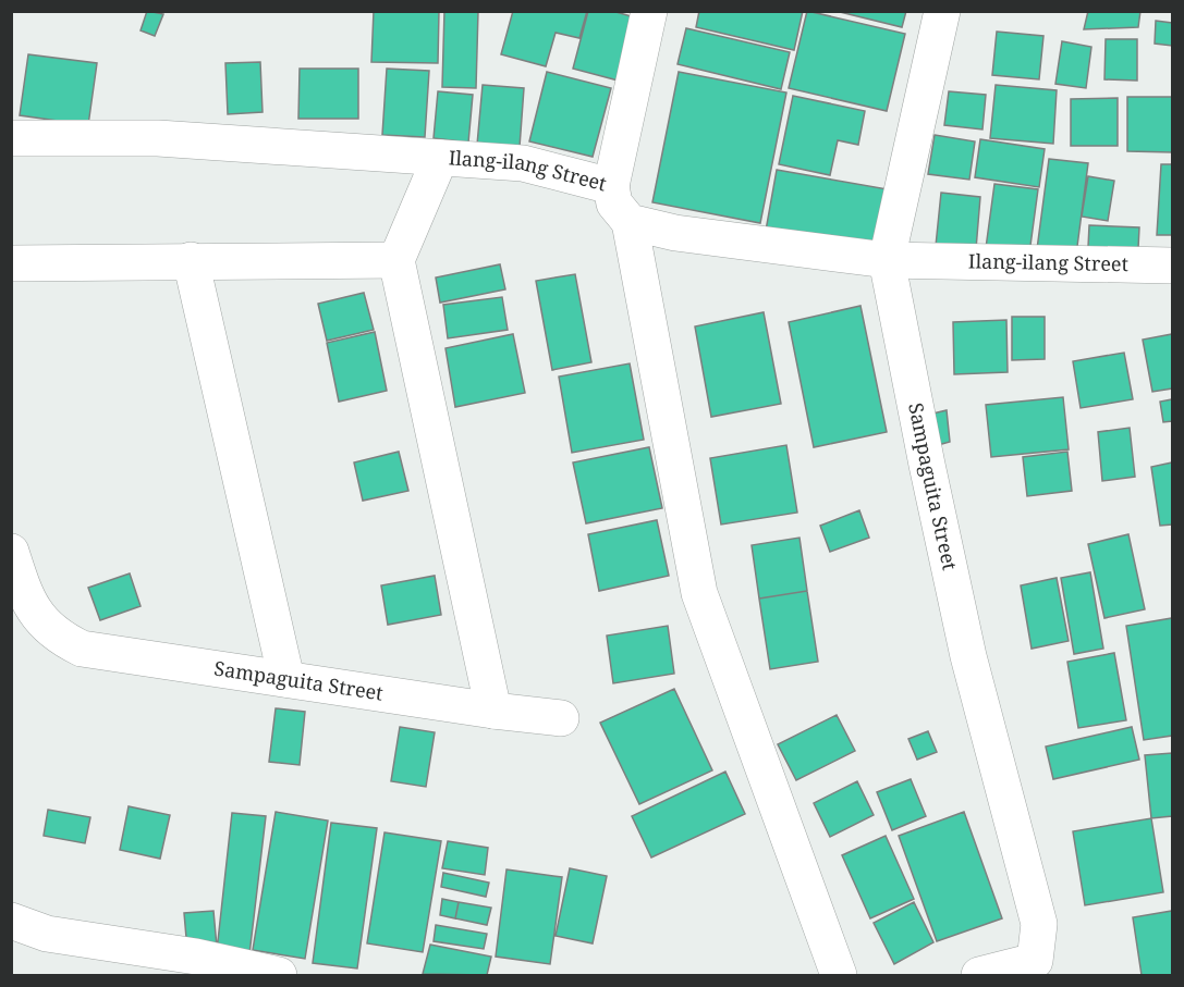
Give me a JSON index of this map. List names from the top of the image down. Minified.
{"streets":{"street":["Ilang-ilang Street","Sampaguita Street"]},"crossings":[["Ilang-ilang Street","Sampaguita Street"]]}
